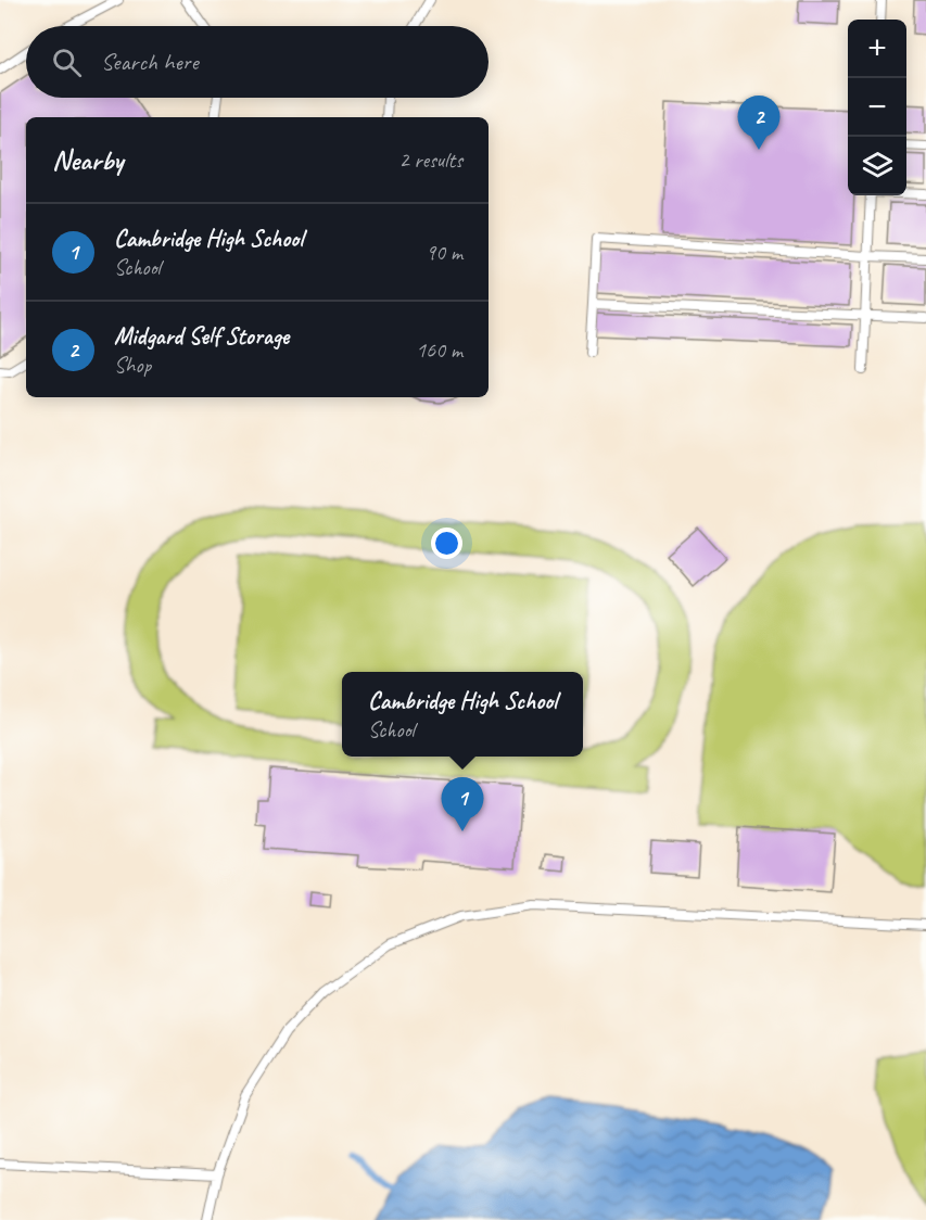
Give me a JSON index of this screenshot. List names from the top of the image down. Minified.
{"page":{"map_buttons":["+","−"],"search":"Search here","pins":["2","1"],"heading":["Nearby","2 results"],"list":[{"mark":"1","name":"Cambridge High School","note":"School","value":"90 m"},{"mark":"2","name":"Midgard Self Storage","note":"Shop","value":"160 m"}],"popup":["Cambridge High School","School"]}}
